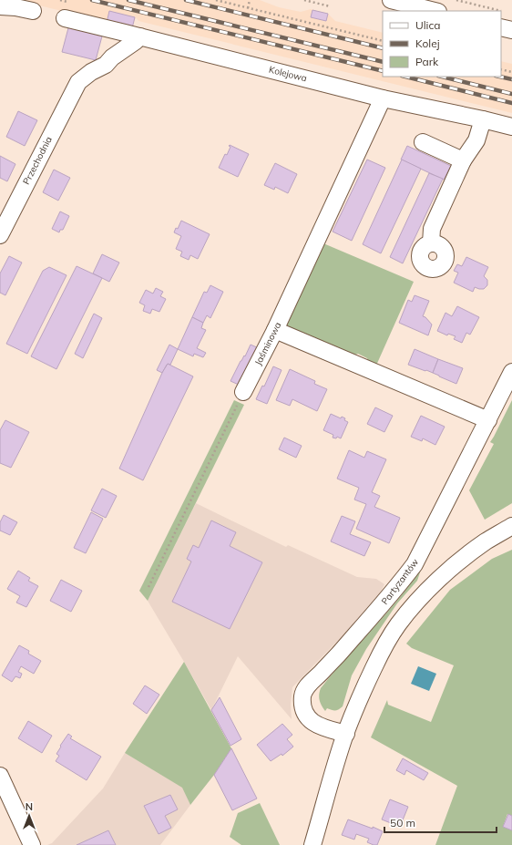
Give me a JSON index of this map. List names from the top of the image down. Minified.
{"streets":{"street":["Kolejowa","Przechodnia","Jaśminowa","Partyzantów"]},"crossings":[["Kolejowa","Przechodnia"],["Kolejowa","Jaśminowa"]],"legend":["Ulica","Kolej","Park"],"scale_bar":"50 m","north":"top"}
